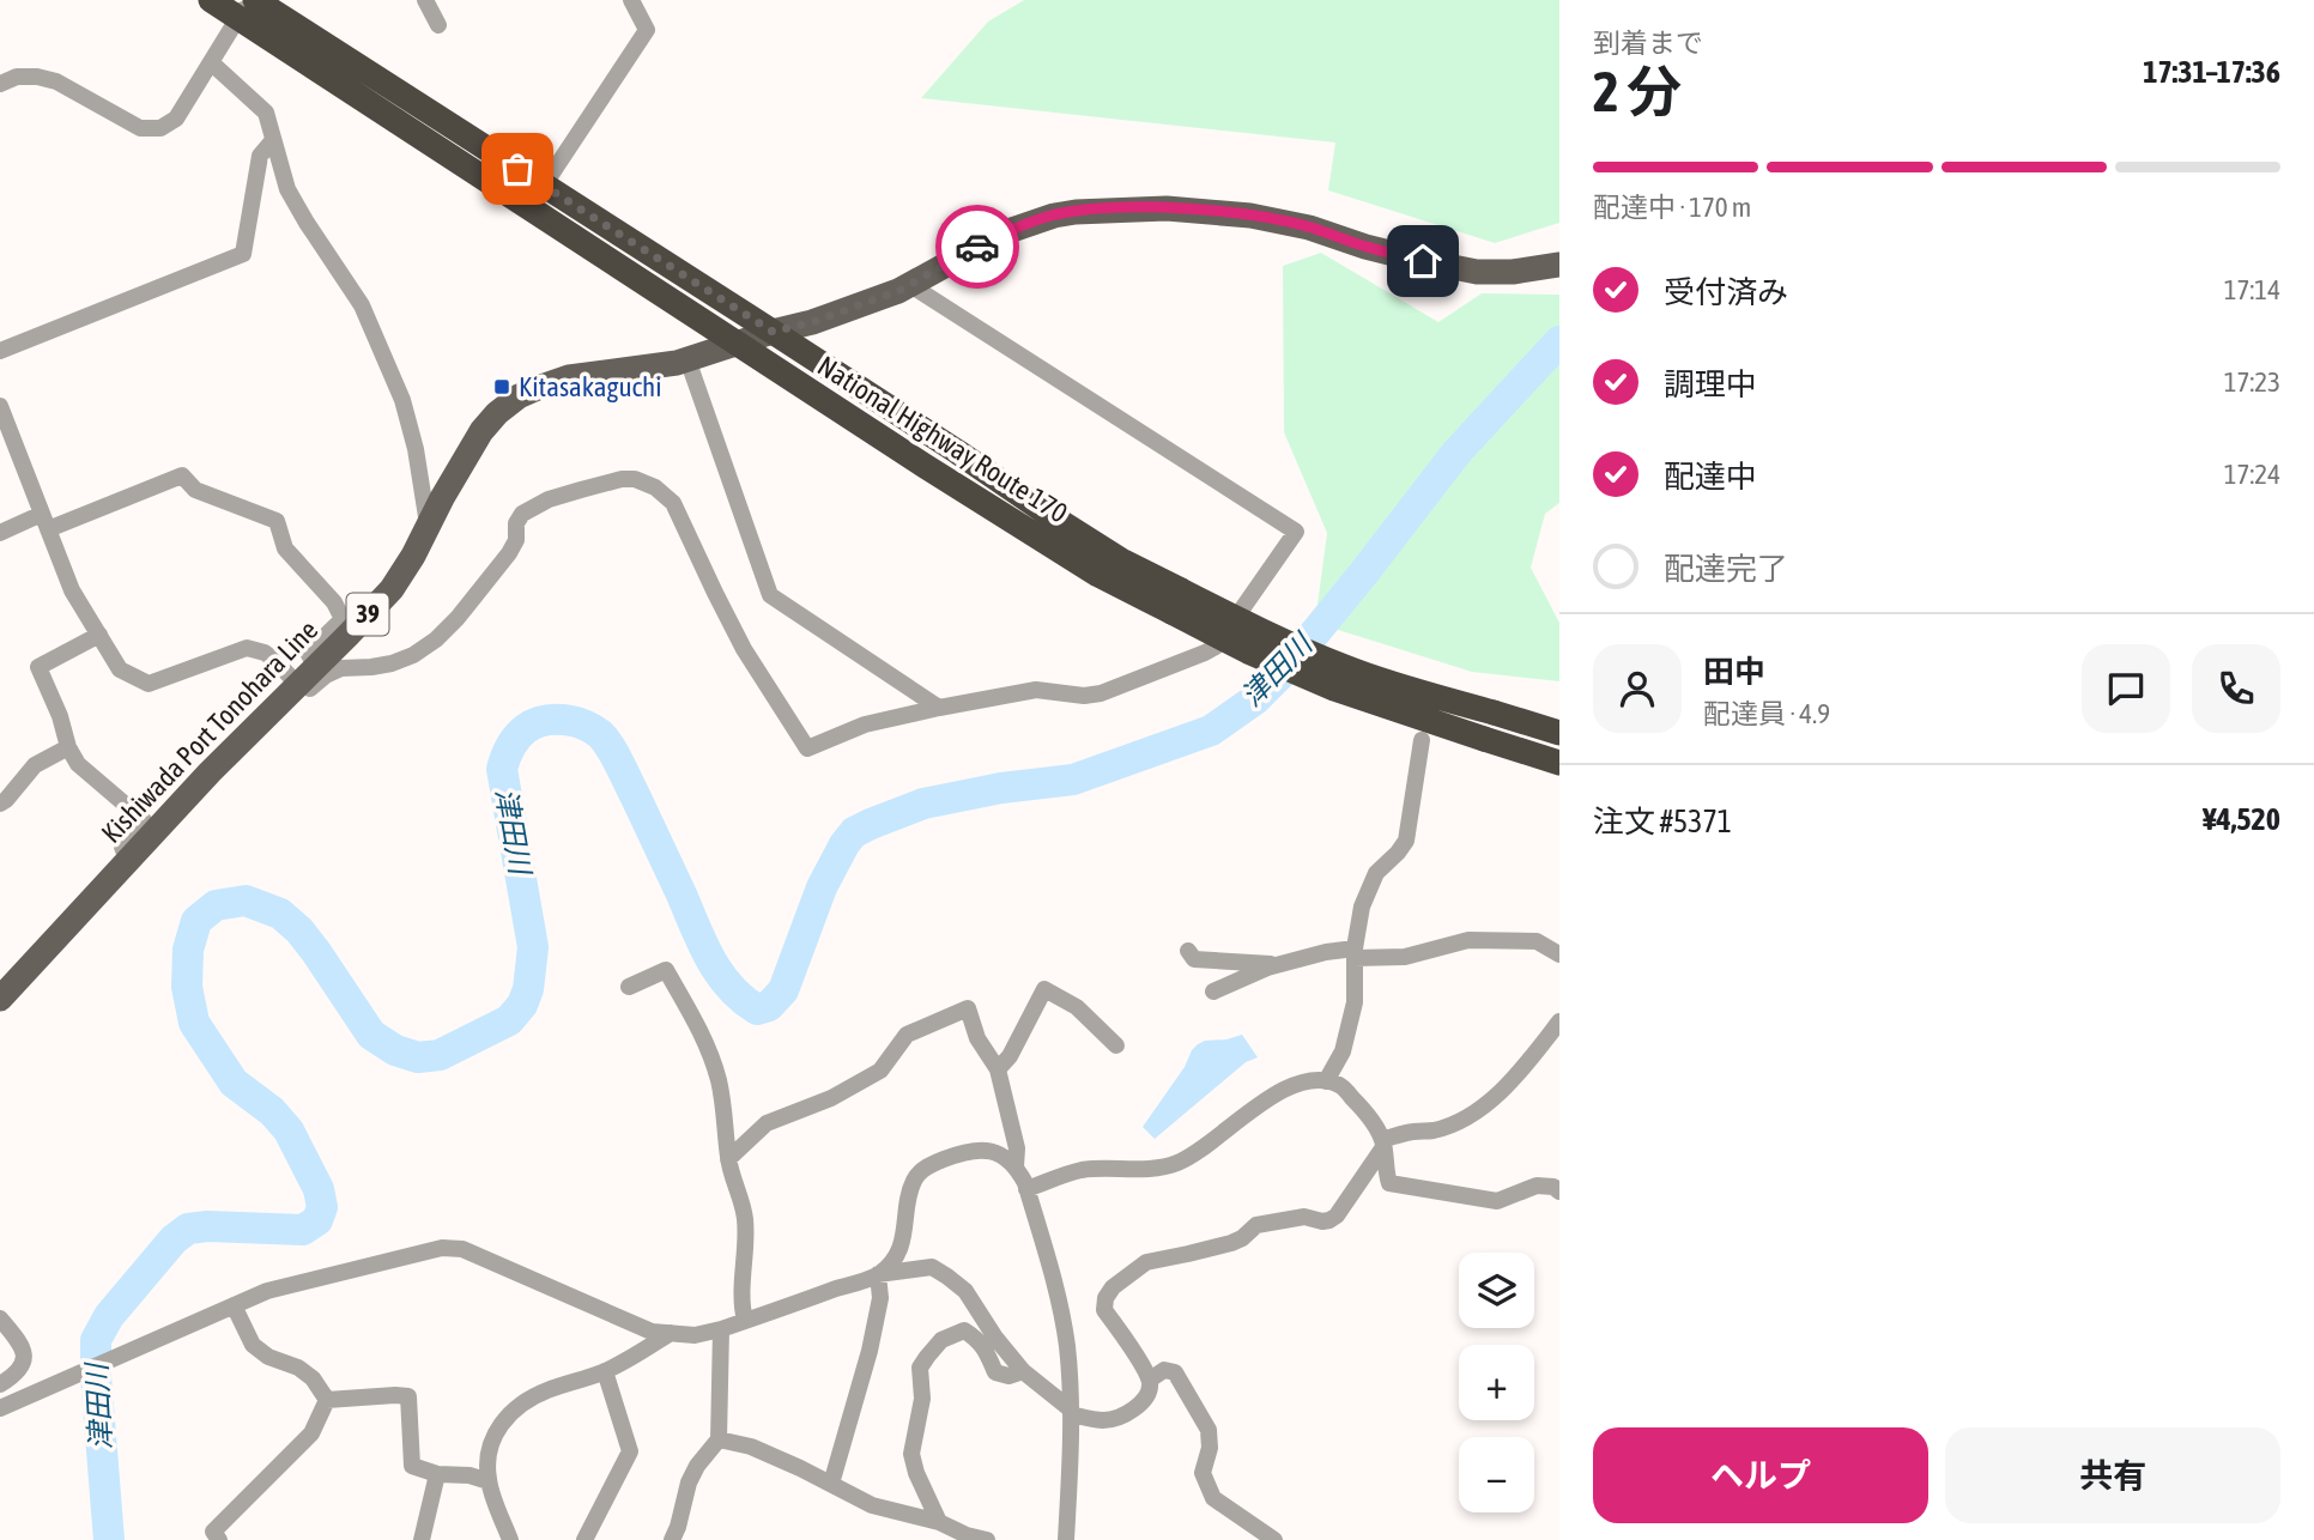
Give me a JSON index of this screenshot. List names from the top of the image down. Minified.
{"streets":{"highway":["National Highway Route 170"],"main road":["39","Kishiwada Port Tonohara Line"]},"crossings":[["National Highway Route 170","Kishiwada Port Tonohara Line"]],"water":["津田川"],"places":{"transit":["Kitasakaguchi"]},"page":{"heading":["2 分","到着まで","17:31–17:36"],"panel":["田中","配達員 · 4.9","注文 #5371","¥4,520"],"bar":"配達中 · 170 m","list":[["受付済み","17:14"],["調理中","17:23"],["配達中","17:24"],"配達完了"],"map_buttons":["+","−"],"buttons":["ヘルプ","共有"]}}
